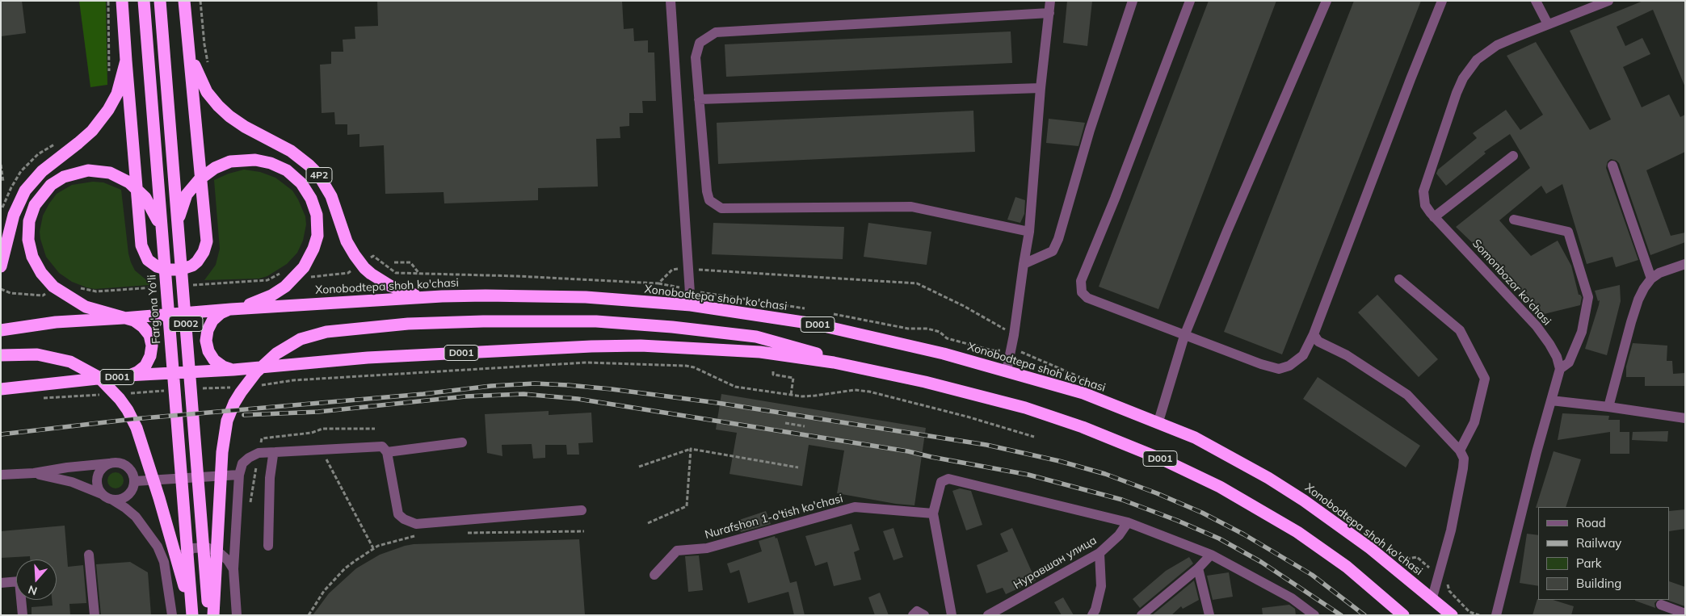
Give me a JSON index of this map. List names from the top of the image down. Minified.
{"streets":{"highway":["4P2","Xonobodtepa shoh ko'chasi","Farg'ona Yo'li","D002","D001"],"street":["Somonbozor ko'chasi","Nurafshon 1-o'tish ko'chasi","Нуравшан улица"]},"crossings":[["4P2","Xonobodtepa shoh ko'chasi"]],"legend":["Road","Railway","Park","Building"],"north":"bottom"}
